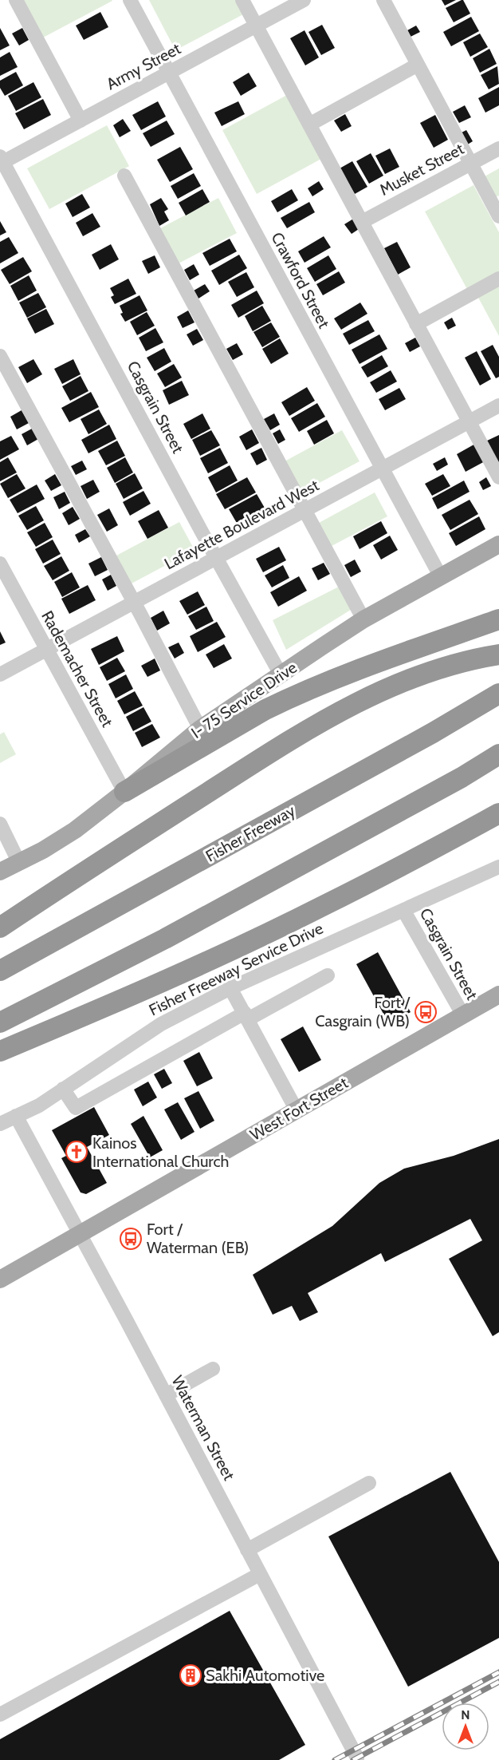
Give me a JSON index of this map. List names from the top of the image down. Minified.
{"streets":{"highway":["Fisher Freeway"],"main road":["I- 75 Service Drive","West Fort Street"],"street":["Army Street","Musket Street","Crawford Street","Casgrain Street","Lafayette Boulevard West","Rademacher Street","Fisher Freeway Service Drive","Waterman Street"]},"crossings":[["Army Street","Crawford Street"],["Army Street","Casgrain Street"],["Crawford Street","Lafayette Boulevard West"],["Crawford Street","I- 75 Service Drive"],["Casgrain Street","Lafayette Boulevard West"],["Casgrain Street","I- 75 Service Drive"],["Casgrain Street","Fisher Freeway Service Drive"],["Casgrain Street","West Fort Street"],["Lafayette Boulevard West","Rademacher Street"],["Rademacher Street","I- 75 Service Drive"],["Fisher Freeway Service Drive","Waterman Street"],["West Fort Street","Waterman Street"]],"places":{"bus stop":["Fort / Casgrain (WB)","Fort / Waterman (EB)"],"church":["Kainos International Church"],"building":["Sakhi Automotive"]},"north":"top"}
